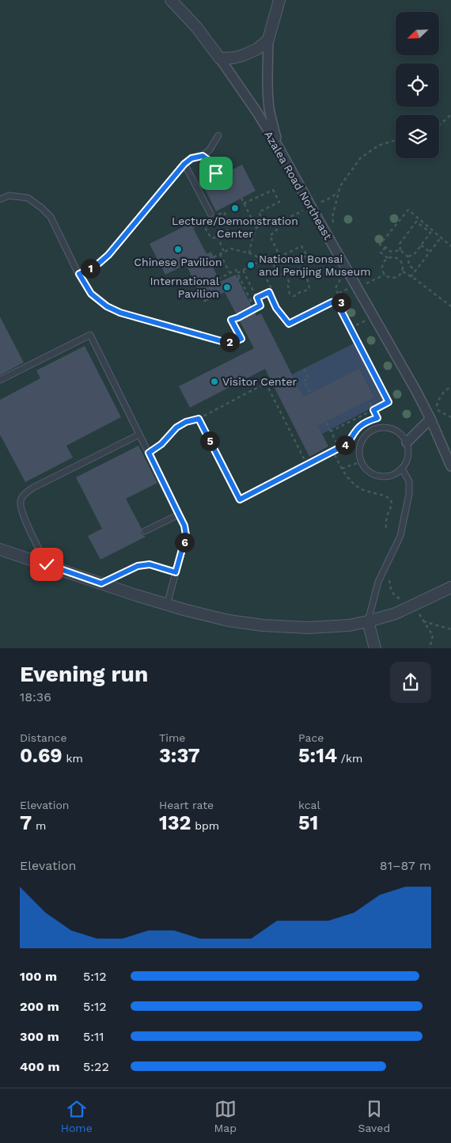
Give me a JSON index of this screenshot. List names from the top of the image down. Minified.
{"streets":{"street":["Azalea Road Northeast"]},"places":["Lecture/Demonstration Center","Chinese Pavilion","National Bonsai and Penjing Museum","International Pavilion","Visitor Center"],"north":"bottom left","page":{"pins":["1","3","2","5","4","6"],"heading":["Evening run","18:36"],"stats":[["Distance","0.69 km"],["Time","3:37"],["Pace","5:14 /km"],["Elevation","7 m"],["Heart rate","132 bpm"],["kcal","51"]],"chart":["Elevation","81–87 m"],"list":[{"name":"100 m","note":"5:12"},{"name":"200 m","note":"5:12"},{"name":"300 m","note":"5:11"},{"name":"400 m","note":"5:22"}],"tabs":["Home","Map","Saved"]}}
